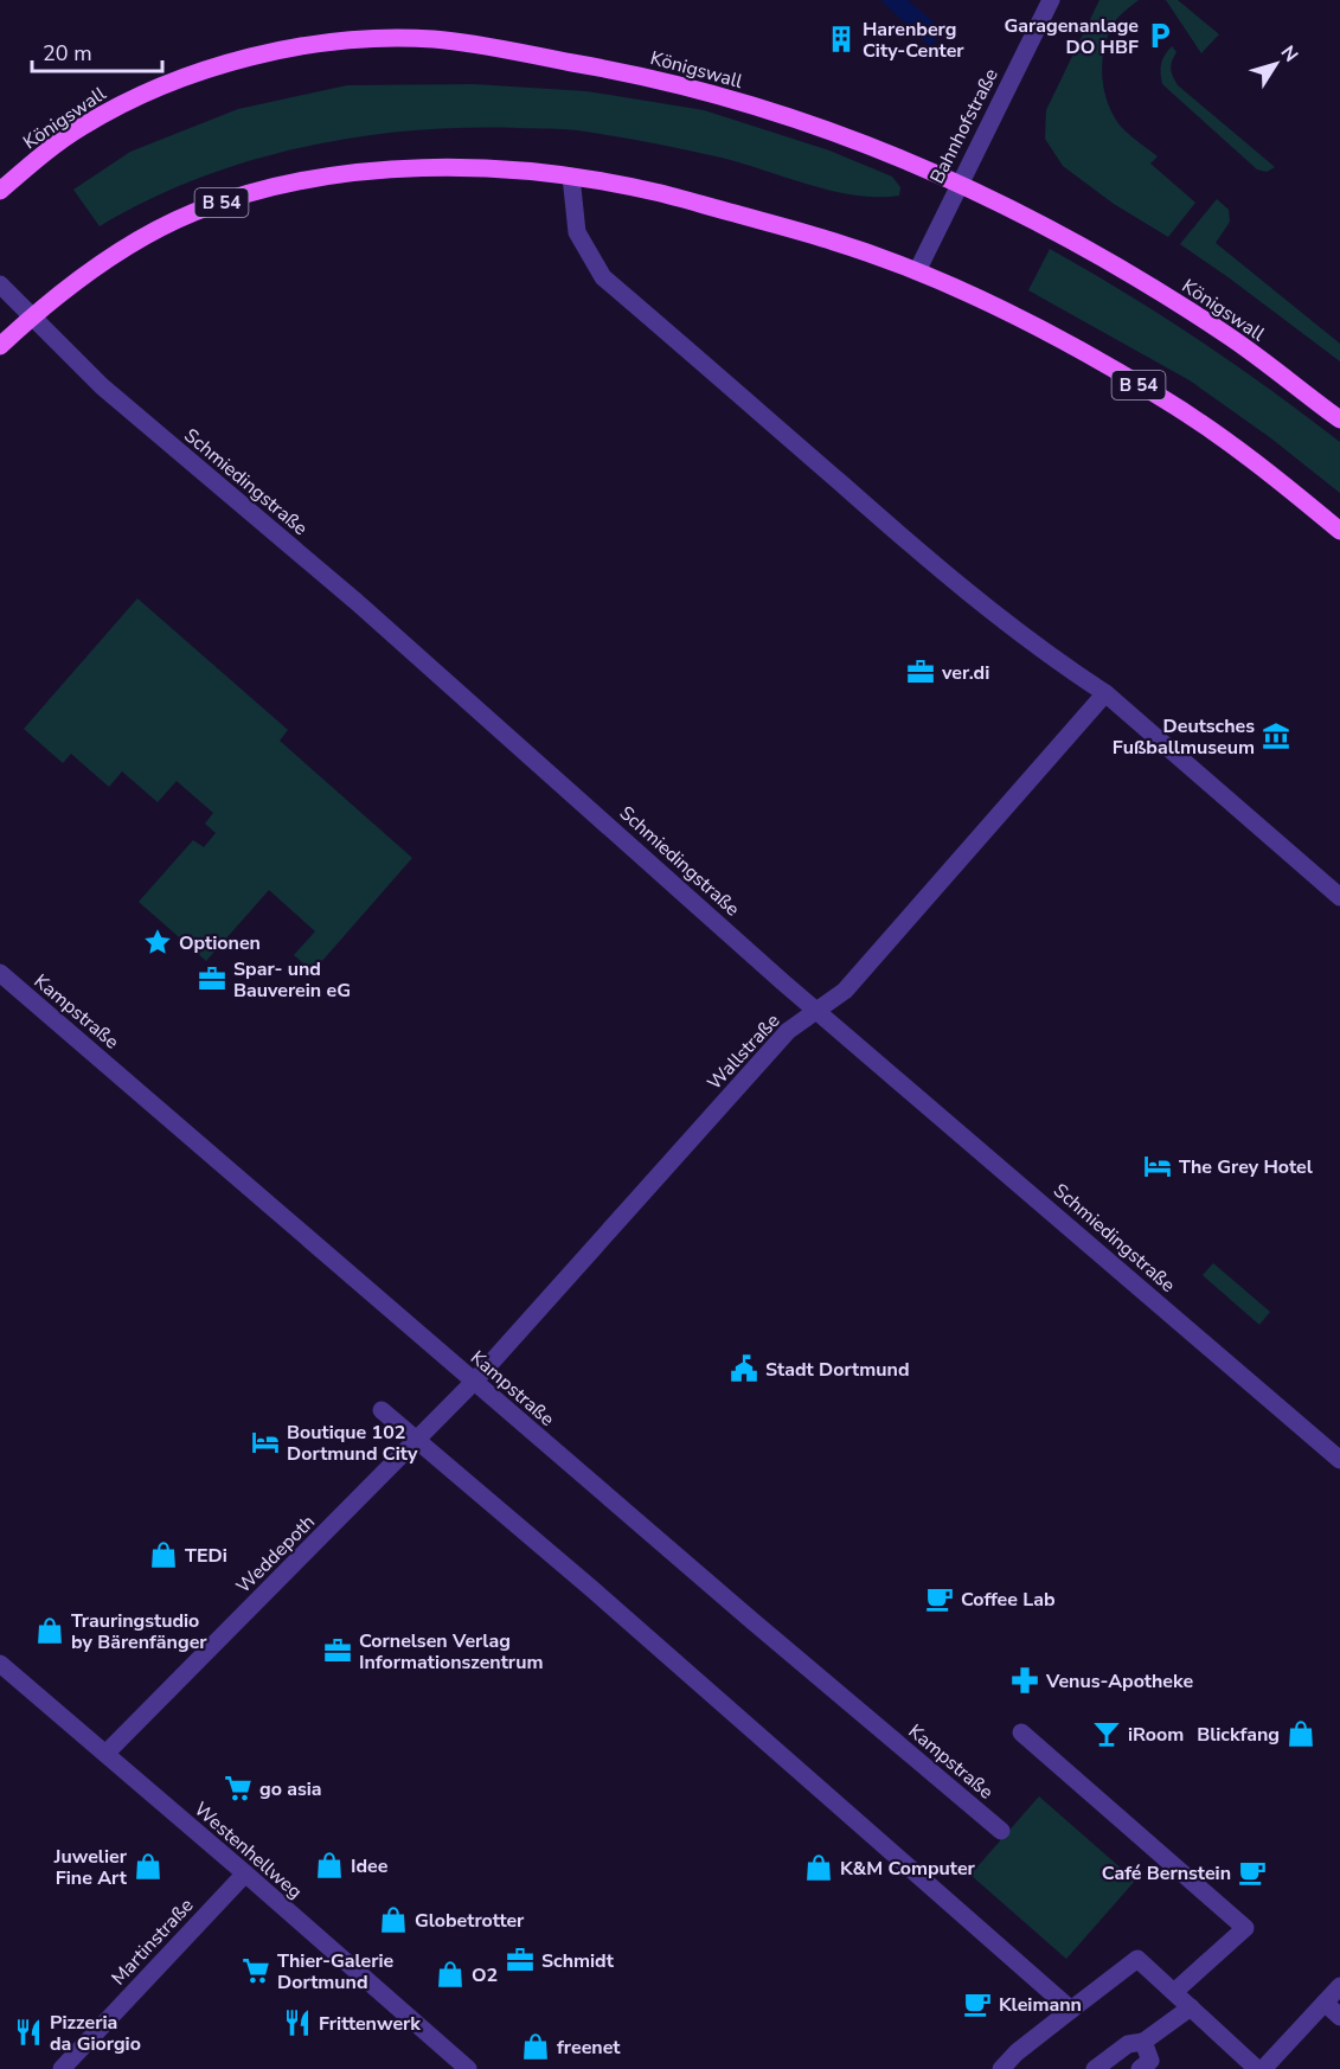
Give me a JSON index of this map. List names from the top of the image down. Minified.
{"streets":{"main road":["Königswall","B 54"],"street":["Bahnhofstraße","Schmiedingstraße","Kampstraße","Wallstraße","Weddepoth","Westenhellweg","Martinstraße"]},"crossings":[["Königswall","Bahnhofstraße"],["Bahnhofstraße","B 54"],["B 54","Schmiedingstraße"],["Schmiedingstraße","Wallstraße"],["Kampstraße","Wallstraße"],["Kampstraße","Weddepoth"],["Wallstraße","Weddepoth"],["Weddepoth","Westenhellweg"],["Westenhellweg","Martinstraße"]],"places":{"parking":["Garagenanlage DO HBF"],"building":["Harenberg City-Center"],"office":["ver.di","Spar- und Bauverein eG","Cornelsen Verlag Informationszentrum","Schmidt"],"museum":["Deutsches Fußballmuseum"],"place":["Optionen"],"hotel":["The Grey Hotel","Boutique 102 Dortmund City"],"public building":["Stadt Dortmund"],"shop":["TEDi","Trauringstudio by Bärenfänger","Blickfang","Idee","Juwelier Fine Art","K&M Computer","Globetrotter","O2","freenet"],"cafe":["Coffee Lab","Café Bernstein","Kleimann"],"pharmacy":["Venus-Apotheke"],"bar":["iRoom"],"supermarket":["go asia","Thier-Galerie Dortmund"],"restaurant":["Frittenwerk","Pizzeria da Giorgio"]},"scale_bar":"20 m","north":"top right"}
